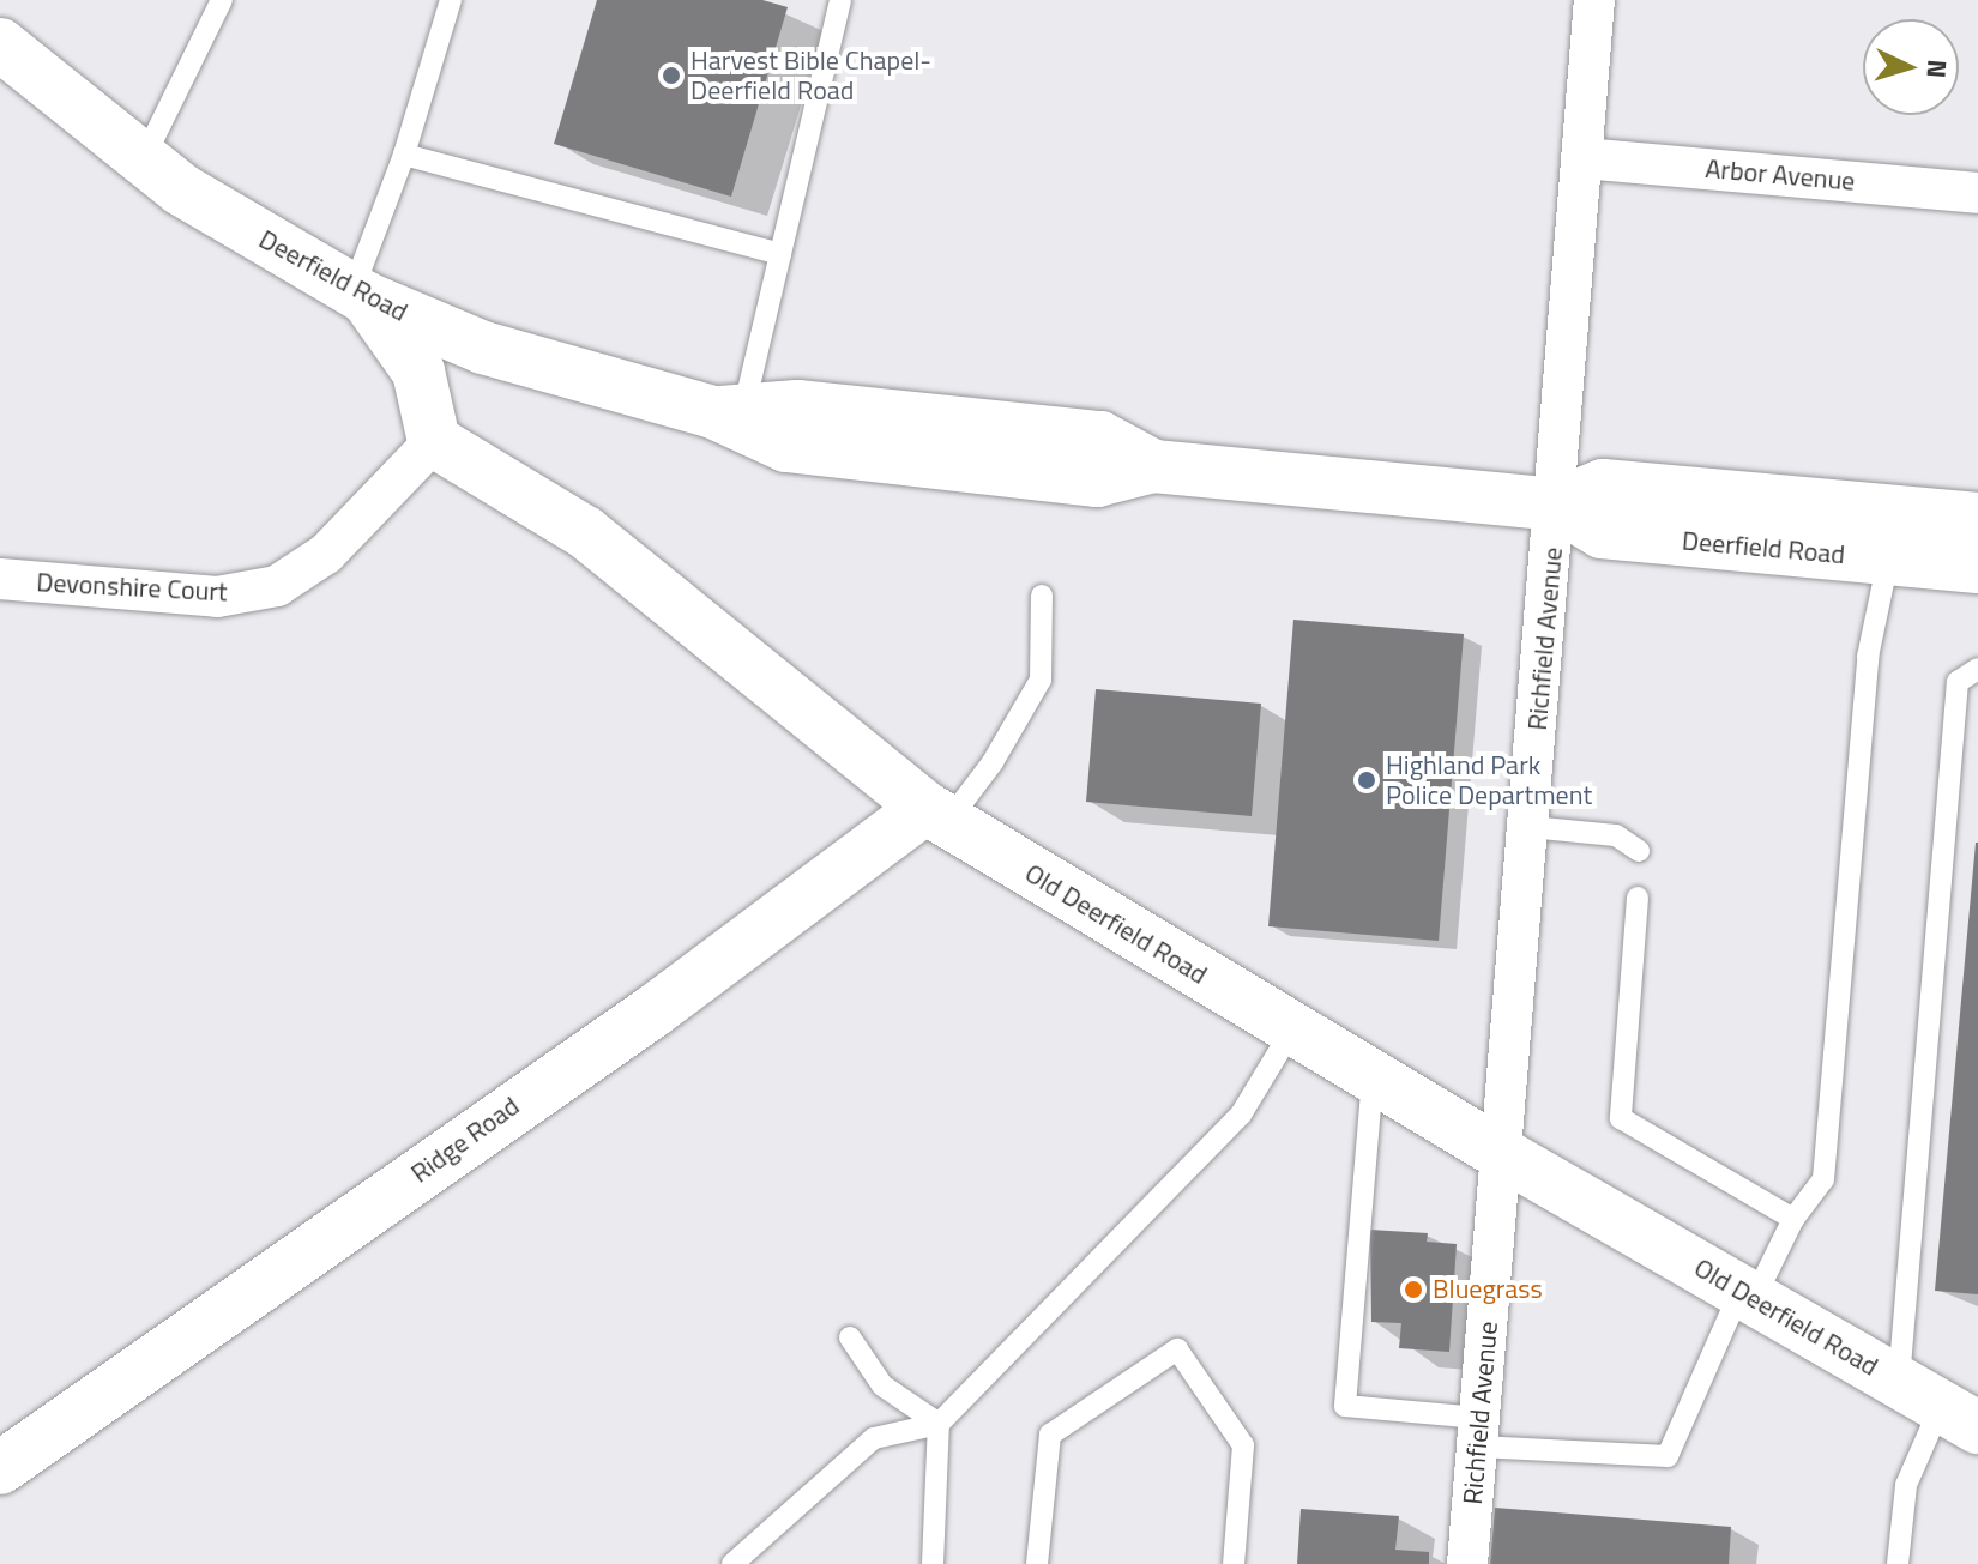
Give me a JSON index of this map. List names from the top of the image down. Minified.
{"streets":{"street":["Arbor Avenue","Deerfield Road","Devonshire Court","Richfield Avenue","Old Deerfield Road","Ridge Road"]},"crossings":[["Arbor Avenue","Richfield Avenue"],["Deerfield Road","Richfield Avenue"],["Devonshire Court","Old Deerfield Road"],["Richfield Avenue","Old Deerfield Road"],["Old Deerfield Road","Ridge Road"]],"places":["Harvest Bible Chapel- Deerfield Road","Highland Park Police Department","Bluegrass"],"north":"right"}
